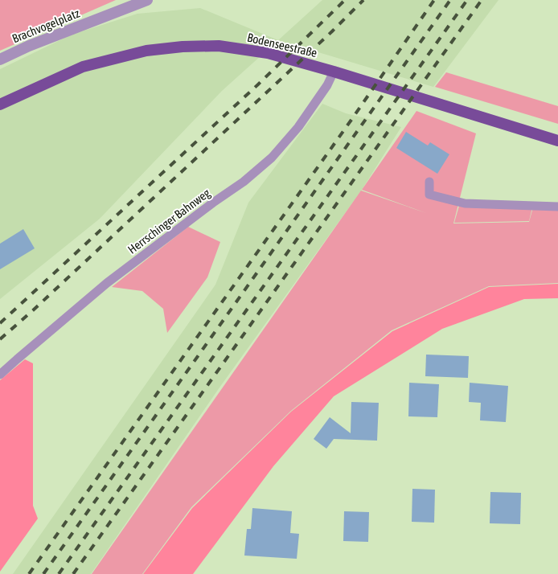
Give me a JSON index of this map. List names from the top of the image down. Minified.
{"streets":{"main road":["Bodenseestraße"],"street":["Brachvogelplatz"],"lane":["Herrschinger Bahnweg"]},"crossings":[["Bodenseestraße","Herrschinger Bahnweg"]]}
